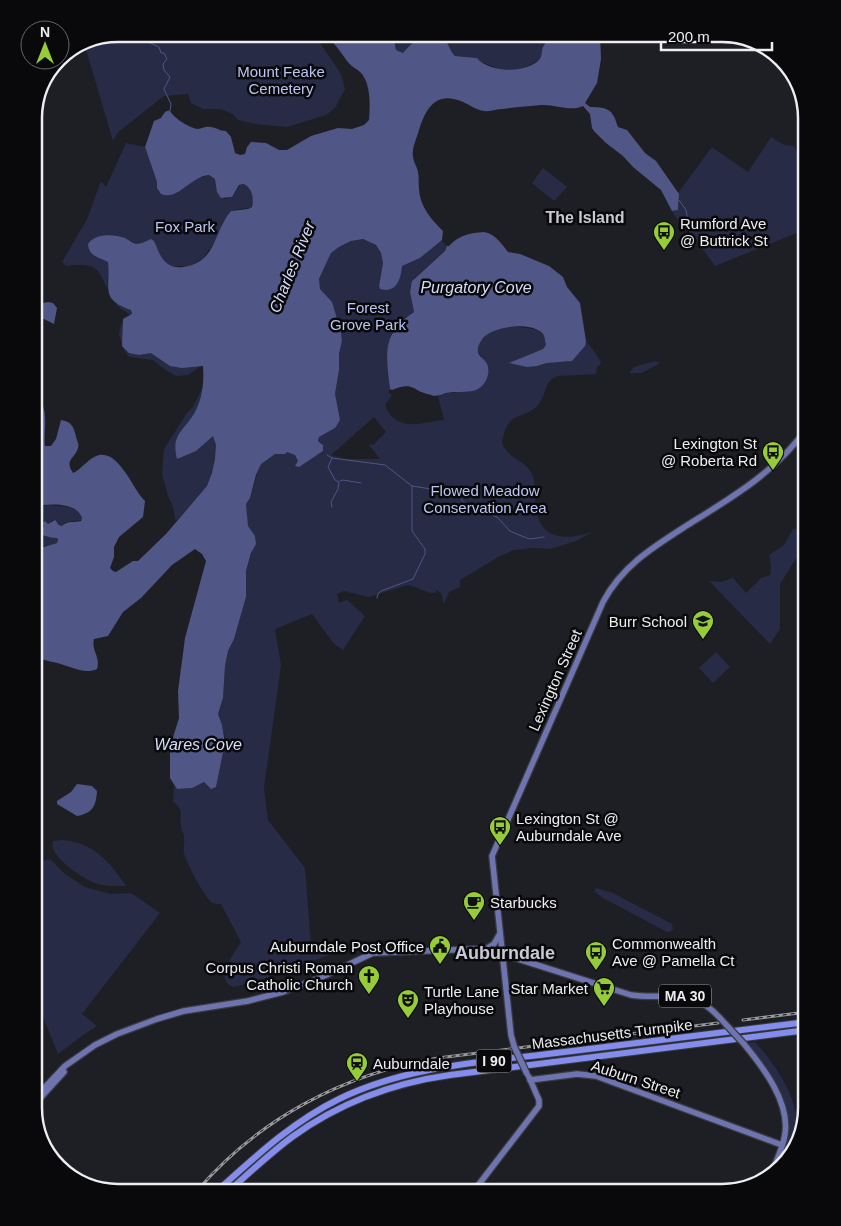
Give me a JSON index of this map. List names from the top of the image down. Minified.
{"streets":{"highway":["Massachusetts Turnpike","I 90"],"main road":["Lexington Street","MA 30","Auburn Street"]},"crossings":[["Lexington Street","MA 30"],["Lexington Street","Auburn Street"],["MA 30","Auburn Street"]],"districts":["The Island","Auburndale"],"water":["Charles River","Purgatory Cove","Wares Cove"],"parks":["Mount Feake Cemetery","Fox Park","Forest Grove Park","Flowed Meadow Conservation Area"],"places":{"bus stop":["Rumford Ave @ Buttrick St","Lexington St @ Roberta Rd","Lexington St @ Auburndale Ave","Commonwealth Ave @ Pamella Ct"],"school or university":["Burr School"],"cafe":["Starbucks"],"public building":["Auburndale Post Office"],"church":["Corpus Christi Roman Catholic Church"],"supermarket":["Star Market"],"theatre":["Turtle Lane Playhouse"],"station":["Auburndale"]},"scale_bar":"200 m","north":"top"}
